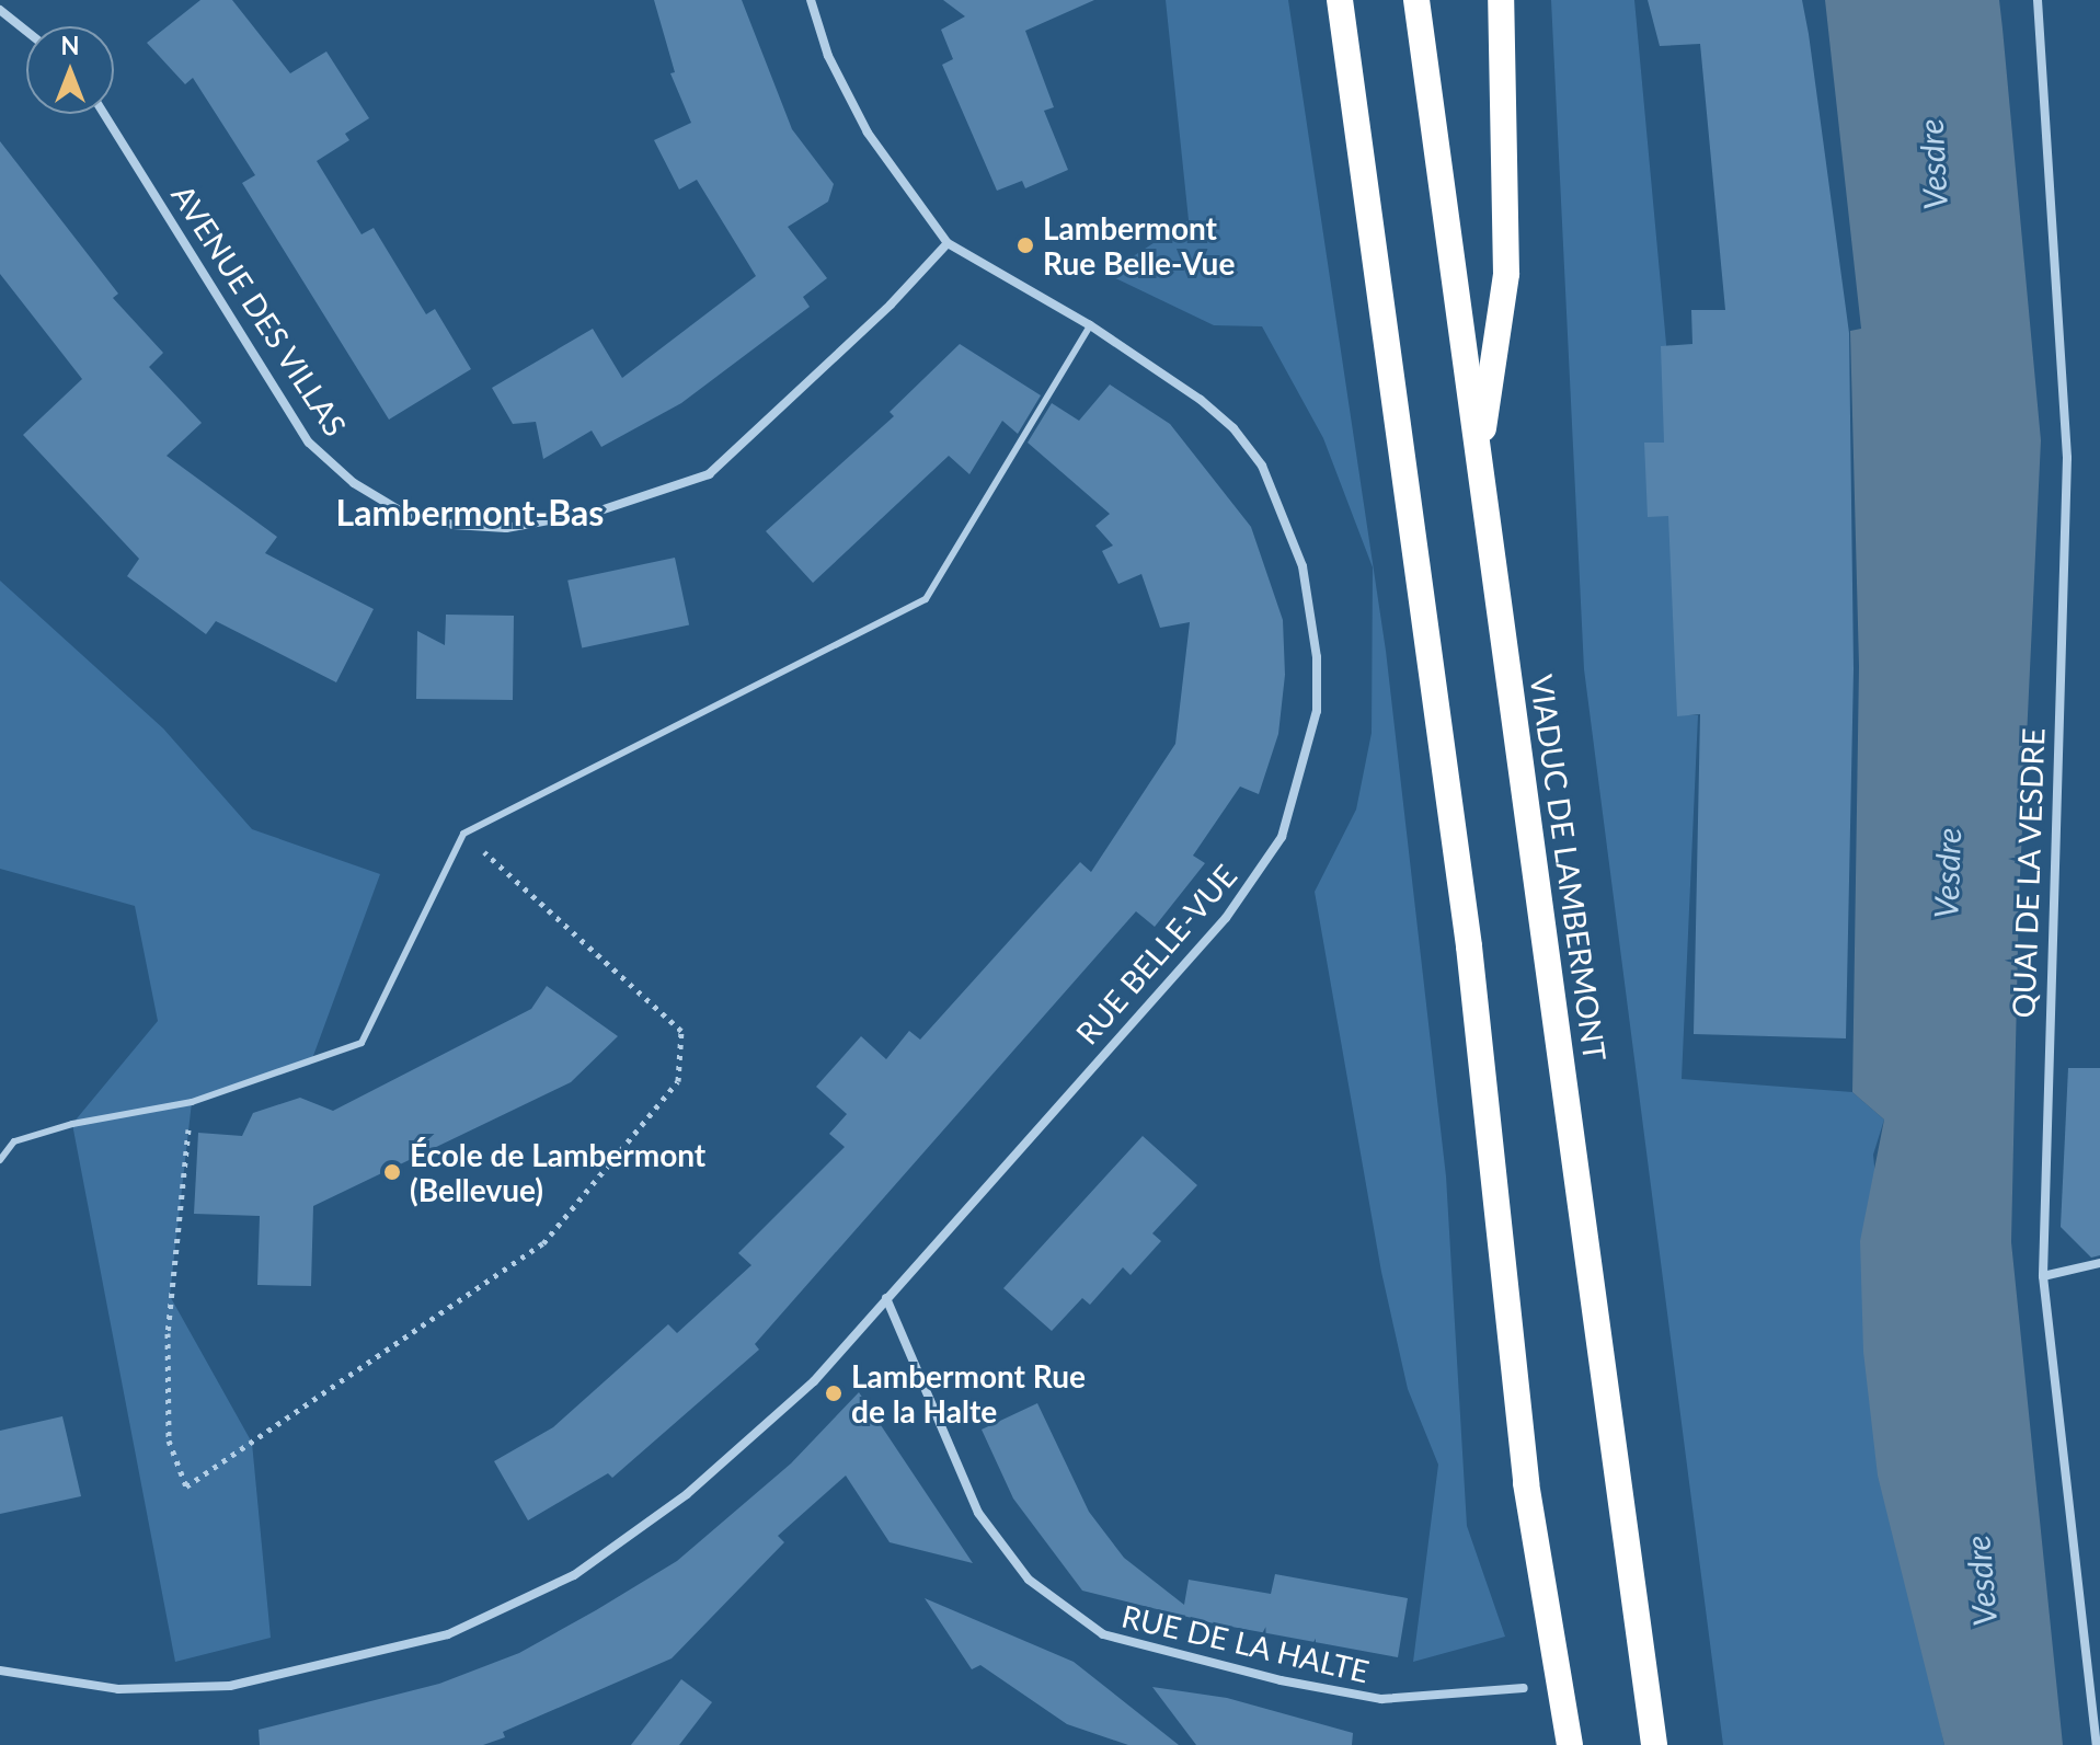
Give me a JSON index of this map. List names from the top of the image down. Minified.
{"streets":{"highway":["VIADUC DE LAMBERMONT"],"street":["AVENUE DES VILLAS","QUAI DE LA VESDRE","RUE BELLE-VUE","RUE DE LA HALTE"]},"crossings":[["AVENUE DES VILLAS","RUE BELLE-VUE"],["RUE BELLE-VUE","RUE DE LA HALTE"]],"districts":["Lambermont-Bas"],"water":["Vesdre"],"places":["Lambermont Rue Belle-Vue","École de Lambermont (Bellevue)","Lambermont Rue de la Halte"],"north":"top"}
